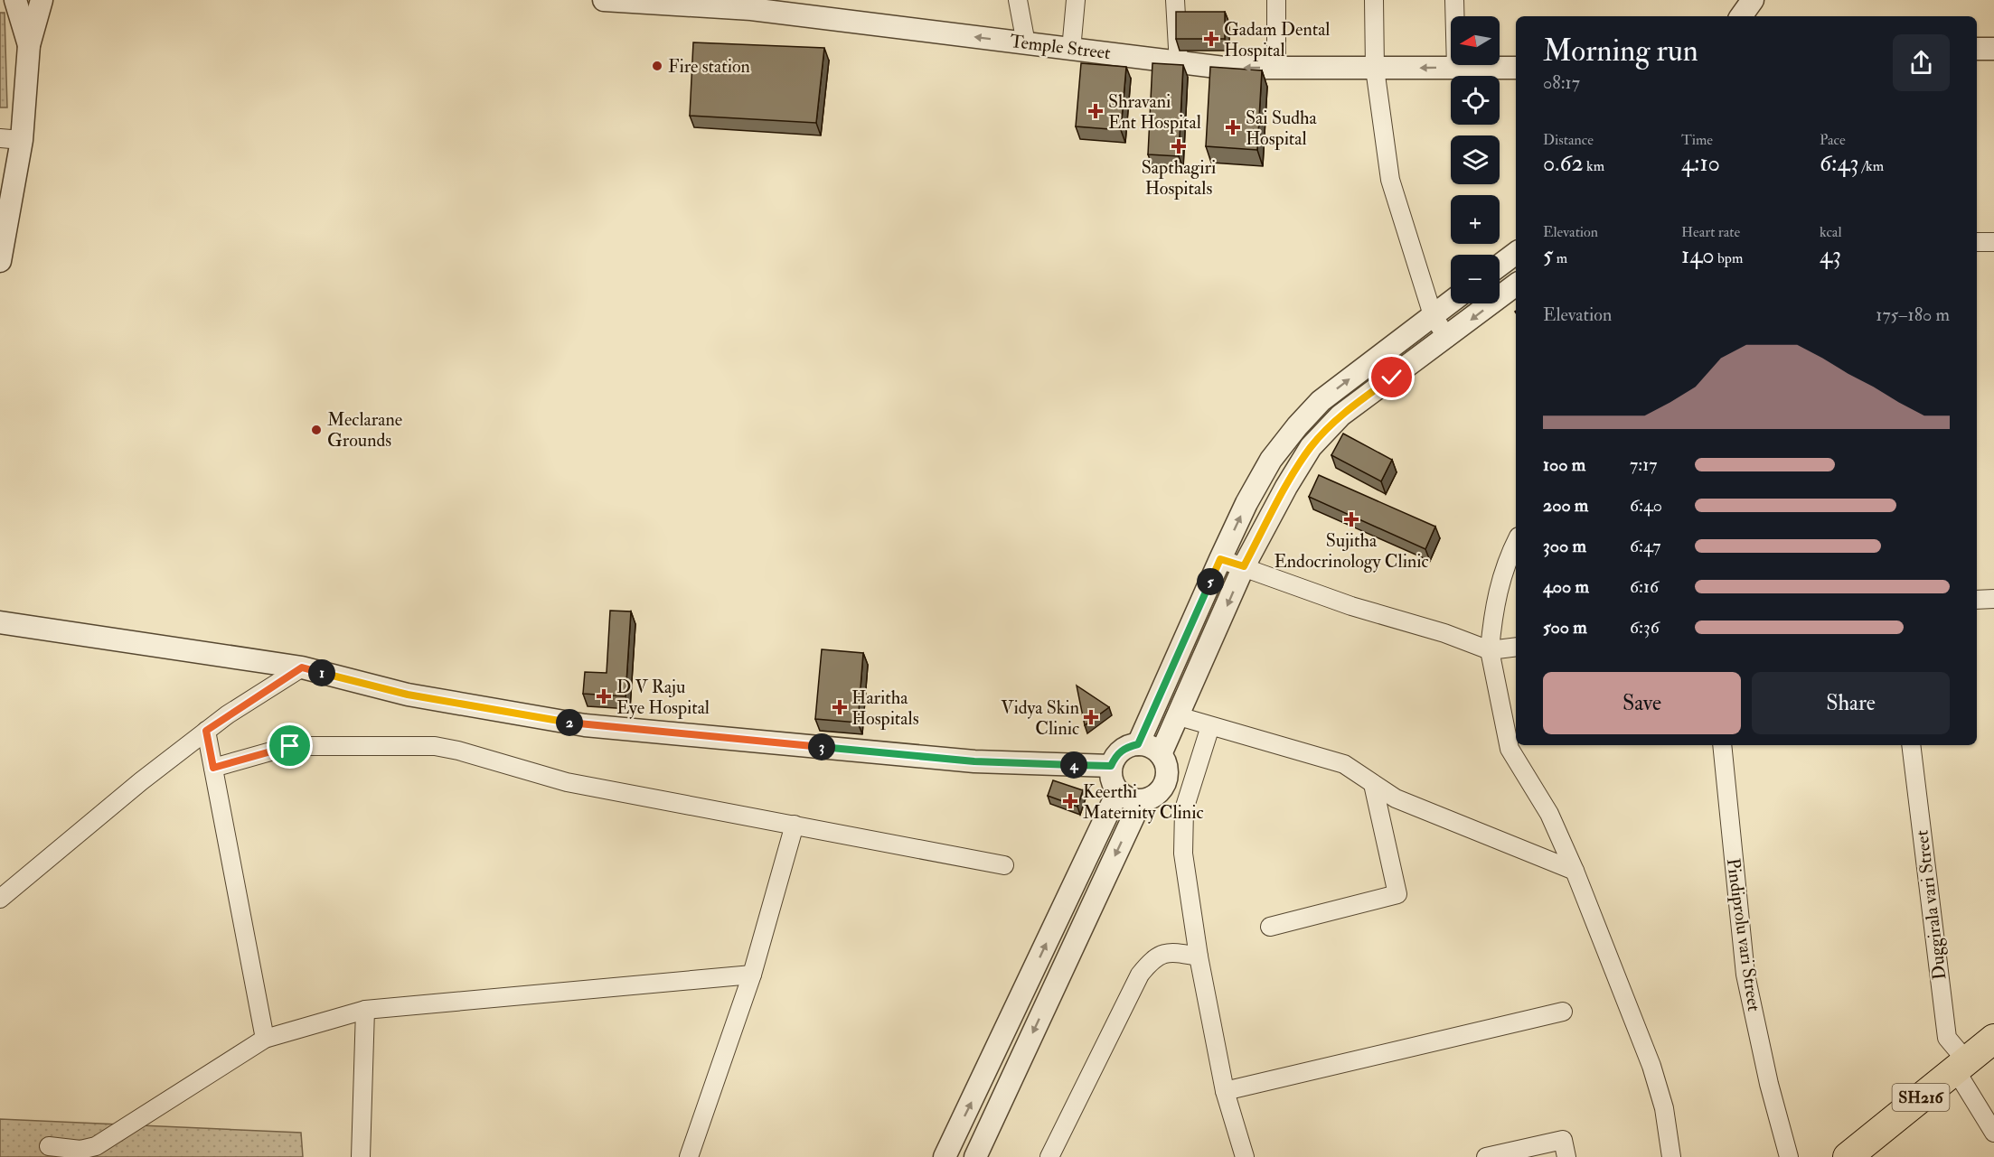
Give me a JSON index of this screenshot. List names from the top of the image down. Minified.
{"streets":{"main road":["SH216"],"street":["Temple Street","Duggirala vari Street","Pindiprolu vari Street"]},"crossings":[["Duggirala vari Street","SH216"]],"one_way":["Temple Street"],"places":{"health":["Gadam Dental Hospital","Shravani Ent Hospital","Sai Sudha Hospital","Sapthagiri Hospitals","Sujitha Endocrinology Clinic","D V Raju Eye Hospital","Haritha Hospitals","Vidya Skin Clinic","Keerthi Maternity Clinic"],"other":["Fire station","Meclarane Grounds"]},"north":"left","page":{"map_buttons":["+","−"],"heading":["Morning run","08:17"],"stats":[["Distance","0.62 km"],["Time","4:10"],["Pace","6:43 /km"],["Elevation","5 m"],["Heart rate","140 bpm"],["kcal","43"]],"chart":["Elevation","175–180 m"],"list":[{"name":"100 m","note":"7:17"},{"name":"200 m","note":"6:40"},{"name":"300 m","note":"6:47"},{"name":"400 m","note":"6:16"},{"name":"500 m","note":"6:36"}],"pins":["5","1","2","3","4"],"buttons":["Save","Share"]}}
